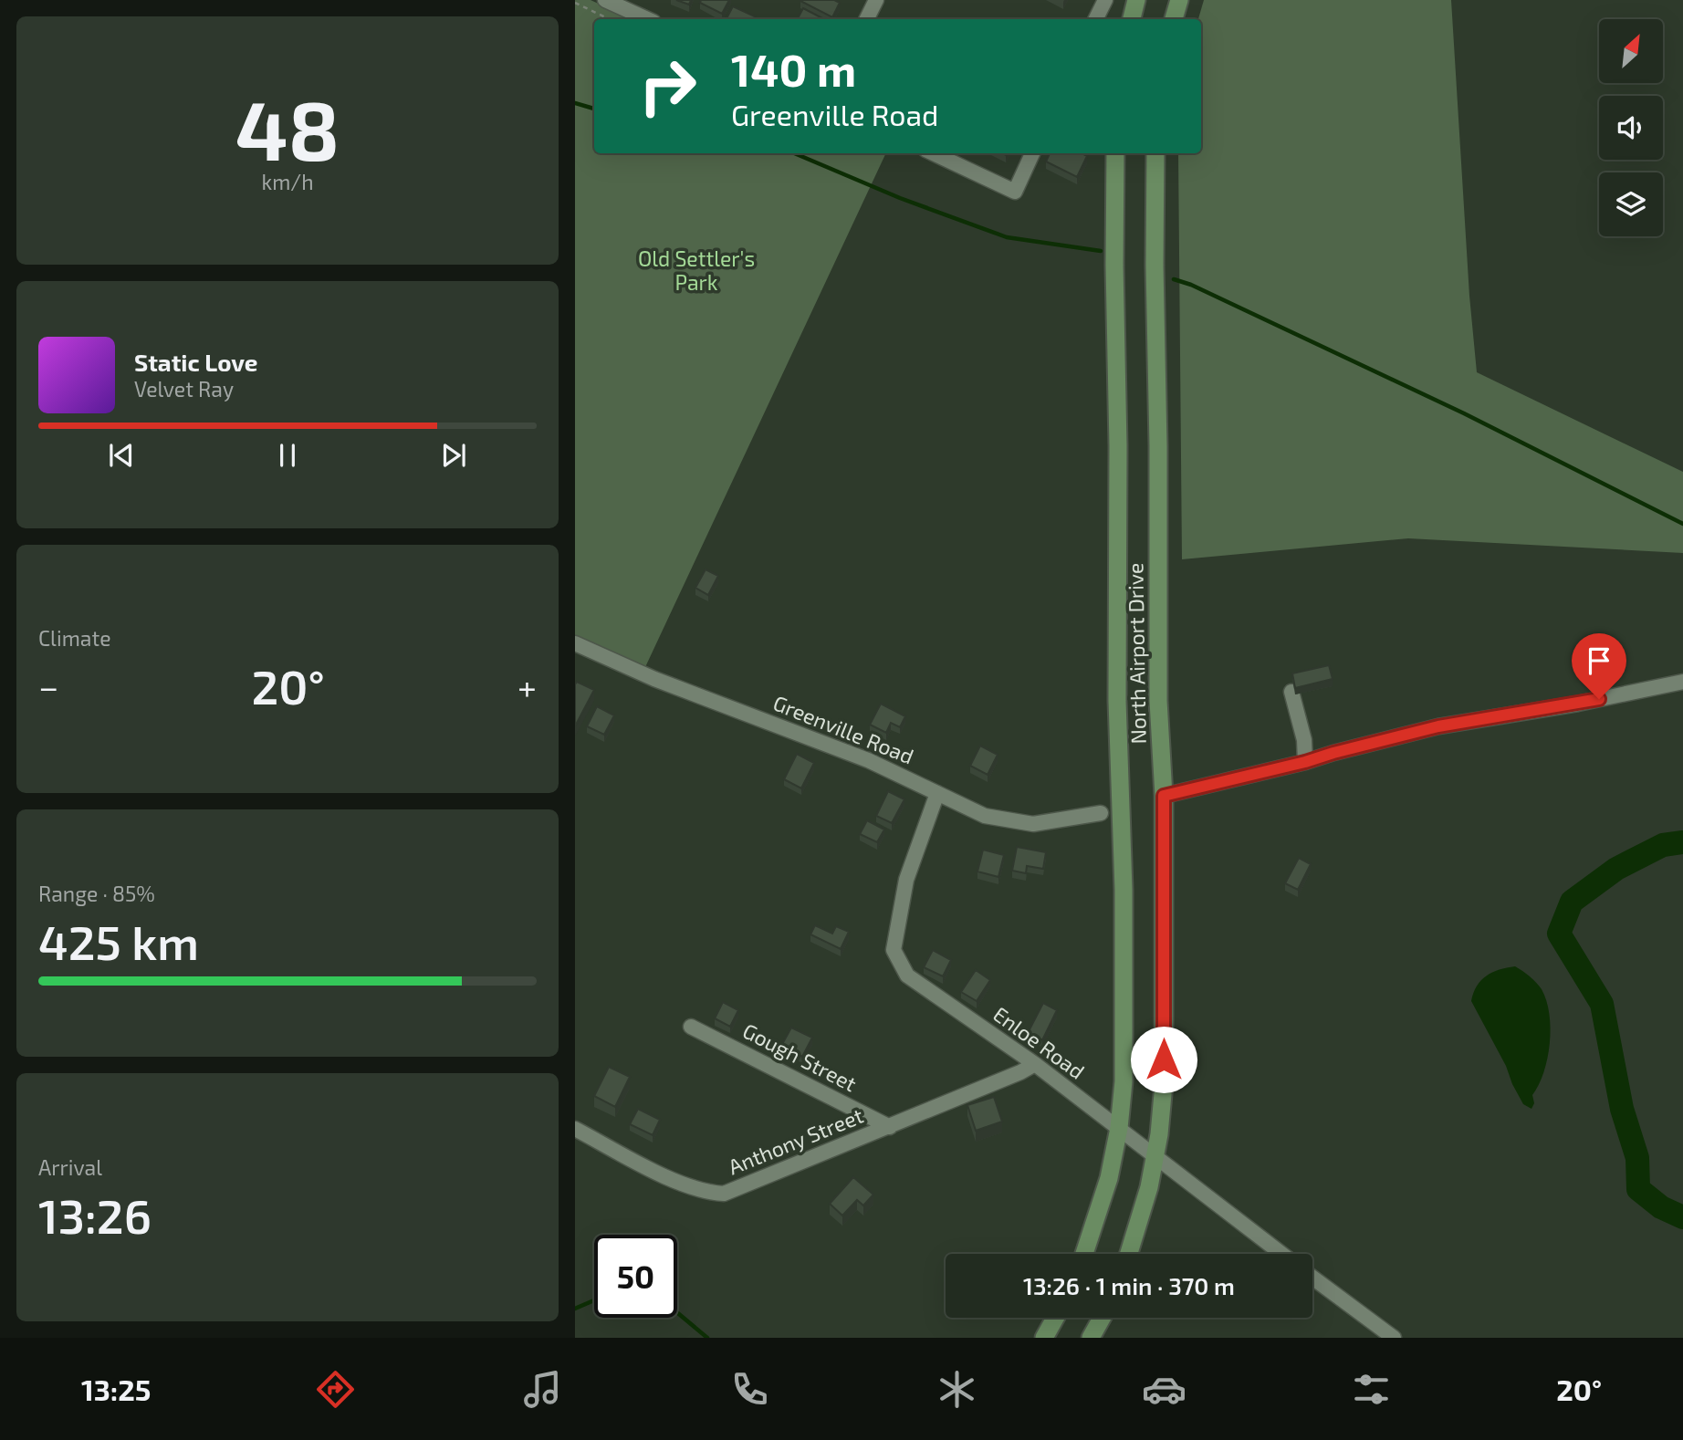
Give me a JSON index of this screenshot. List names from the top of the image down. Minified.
{"streets":{"main road":["North Airport Drive"],"street":["Greenville Road","Enloe Road","Gough Street","Anthony Street"]},"crossings":[["North Airport Drive","Enloe Road"],["Greenville Road","Enloe Road"],["Enloe Road","Anthony Street"],["Gough Street","Anthony Street"]],"parks":["Old Settler's Park"],"north":"top right","page":{"tile":[["48","km/h"],"Climate",["Range · 85%","425 km"],["Arrival","13:26"]],"turn":["140 m","Greenville Road"],"song":["Static Love","Velvet Ray"],"heat":["−","20°","+"],"limit":"50","trip":"13:26 · 1 min · 370 m","tabs":["13:25","20°"]}}
